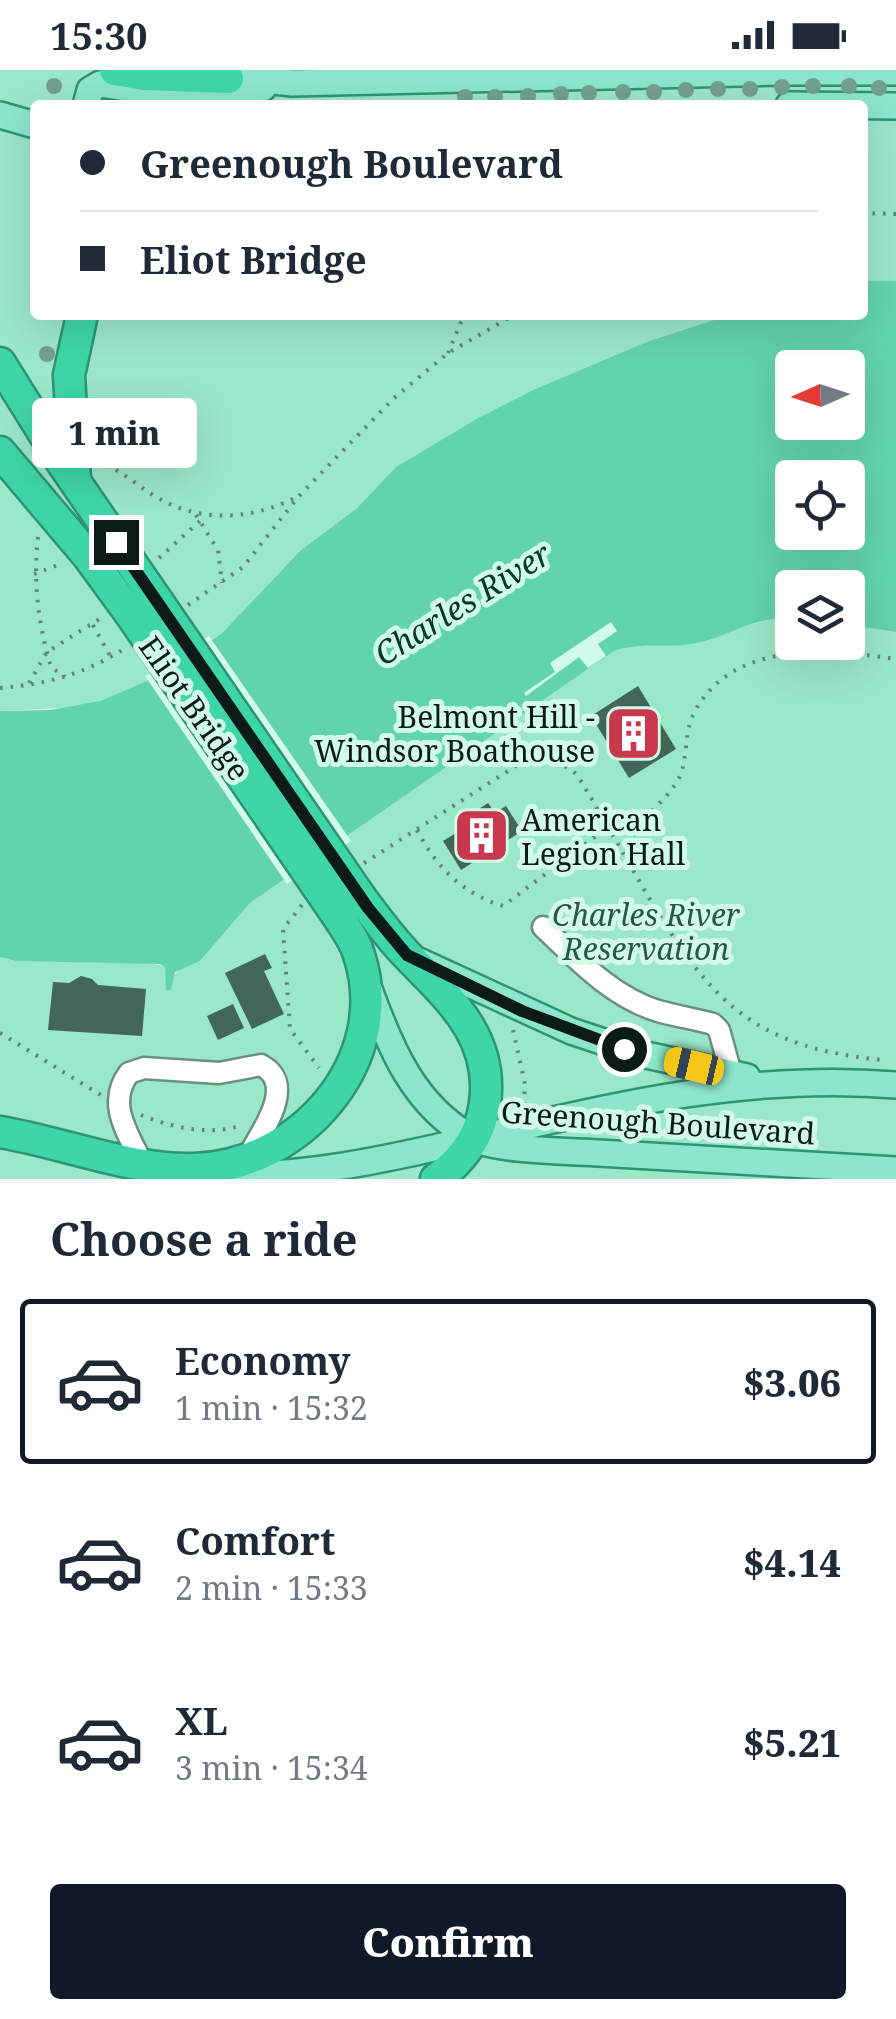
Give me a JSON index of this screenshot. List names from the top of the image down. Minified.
{"streets":{"highway":["Eliot Bridge"],"main road":["Greenough Boulevard"]},"crossings":[["Eliot Bridge","Greenough Boulevard"]],"water":["Charles River"],"parks":["Charles River Reservation"],"places":{"building":["Belmont Hill - Windsor Boathouse","American Legion Hall"]},"north":"left","page":{"status":"15:30","banner":["Greenough Boulevard","Eliot Bridge"],"bubble":"1 min","heading":"Choose a ride","list":[{"name":"Economy","note":"1 min · 15:32","value":"$3.06"},{"name":"Comfort","note":"2 min · 15:33","value":"$4.14"},{"name":"XL","note":"3 min · 15:34","value":"$5.21"}],"buttons":"Confirm"}}
